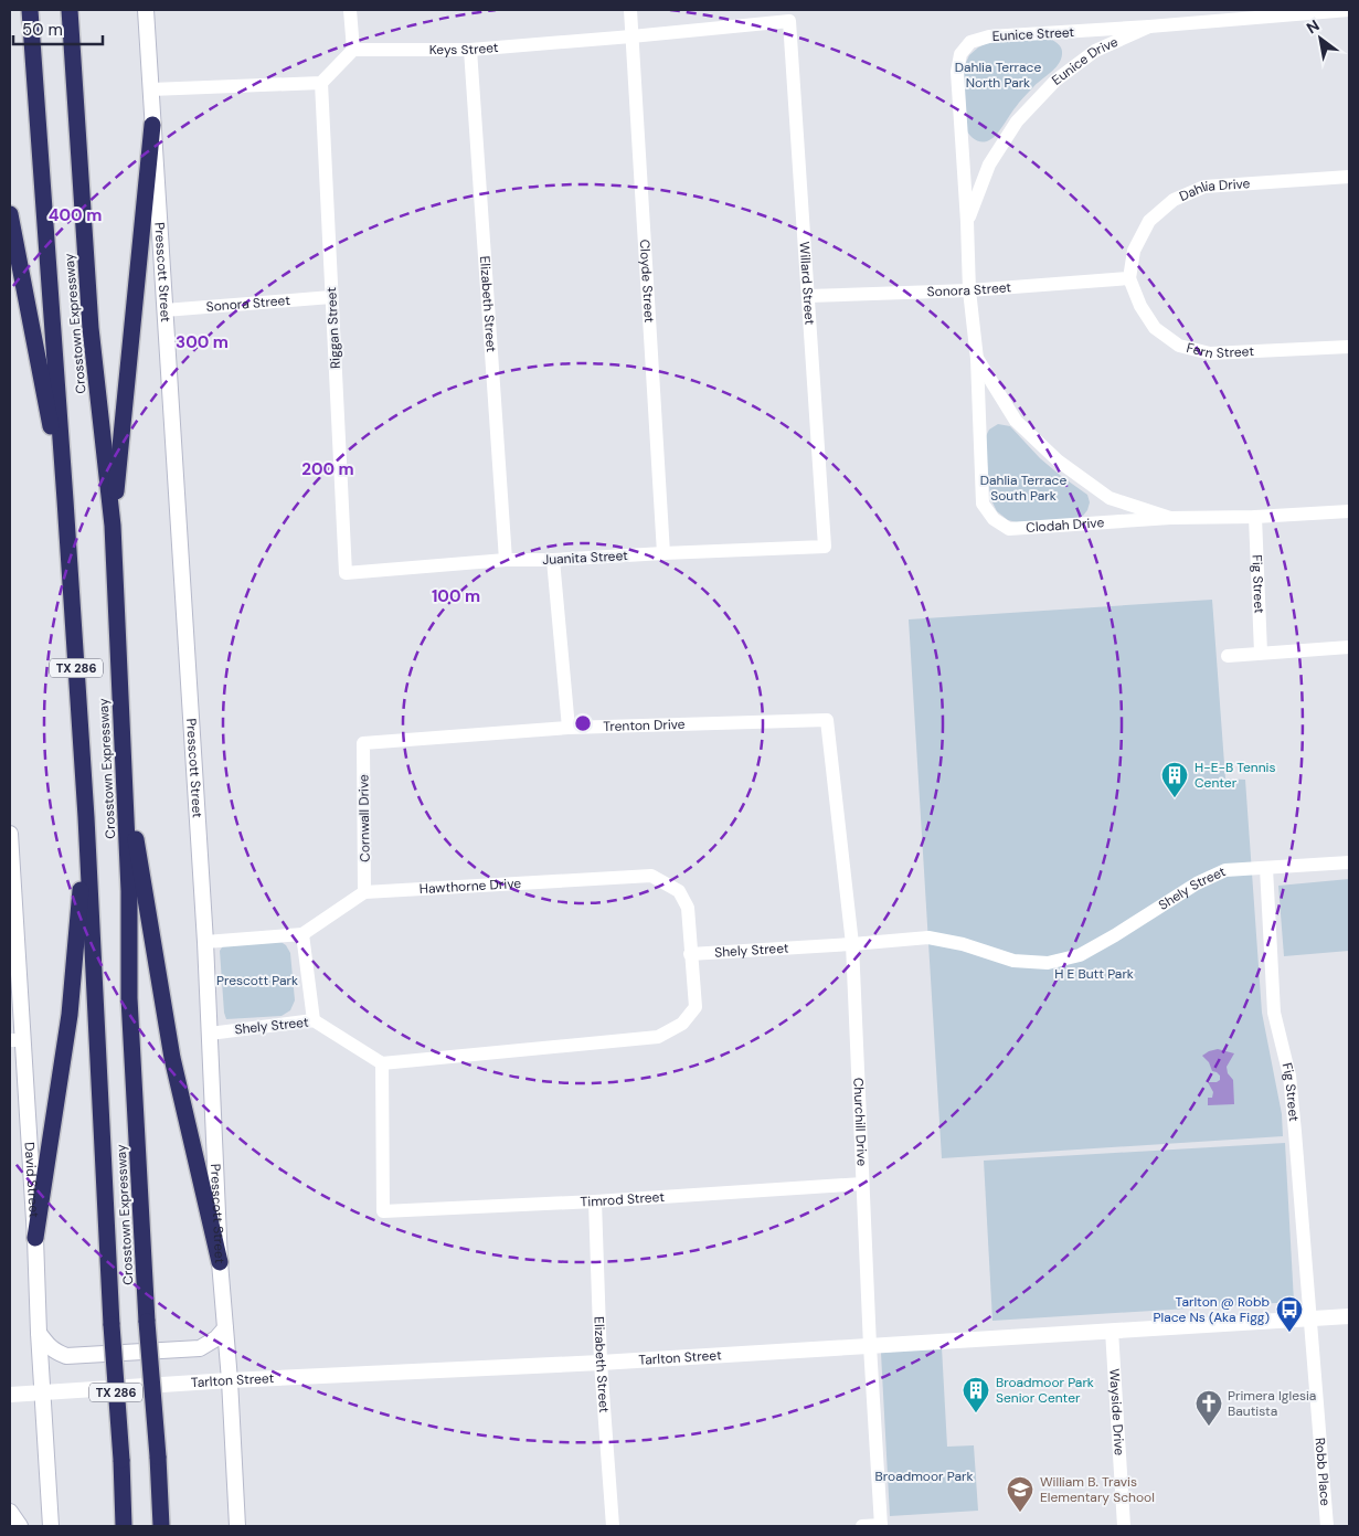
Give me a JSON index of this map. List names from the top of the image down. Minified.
{"streets":{"highway":["Crosstown Expressway","TX 286"],"main road":["Presscott Street","David Street","Tarlton Street"],"street":["Eunice Street","Keys Street","Eunice Drive","Dahlia Drive","Cloyde Street","Willard Street","Sonora Street","Elizabeth Street","Riggan Street","Fern Street","Clodah Drive","Juanita Street","Fig Street","Trenton Drive","Cornwall Drive","Hawthorne Drive","Shely Street","Churchill Drive","Timrod Street","Wayside Drive","Robb Place"]},"crossings":[["Eunice Street","Eunice Drive"],["Keys Street","Cloyde Street"],["Keys Street","Willard Street"],["Keys Street","Elizabeth Street"],["Eunice Drive","Sonora Street"],["Eunice Drive","Clodah Drive"],["Dahlia Drive","Sonora Street"],["Dahlia Drive","Fern Street"],["Presscott Street","Sonora Street"],["Presscott Street","Shely Street"],["Presscott Street","Tarlton Street"],["Cloyde Street","Juanita Street"],["Willard Street","Sonora Street"],["Willard Street","Juanita Street"],["Sonora Street","Riggan Street"],["Sonora Street","Fern Street"],["Sonora Street","Clodah Drive"],["Elizabeth Street","Juanita Street"],["Elizabeth Street","Timrod Street"],["Elizabeth Street","Tarlton Street"],["Riggan Street","Juanita Street"],["Clodah Drive","Fig Street"],["Fig Street","Shely Street"],["Fig Street","Tarlton Street"],["Fig Street","Robb Place"],["Trenton Drive","Cornwall Drive"],["Trenton Drive","Churchill Drive"],["Cornwall Drive","Hawthorne Drive"],["Hawthorne Drive","Shely Street"],["Shely Street","Churchill Drive"],["Shely Street","Timrod Street"],["Churchill Drive","Timrod Street"],["Churchill Drive","Tarlton Street"],["David Street","Tarlton Street"],["Tarlton Street","Wayside Drive"],["Tarlton Street","Robb Place"]],"parks":["Dahlia Terrace North Park","Dahlia Terrace South Park","H E Butt Park","Prescott Park","Broadmoor Park"],"places":{"building":["H-E-B Tennis Center","Broadmoor Park Senior Center"],"bus stop":["Tarlton @ Robb Place Ns (Aka Figg)"],"church":["Primera Iglesia Bautista"],"school or university":["William B. Travis Elementary School"]},"scale_bar":"50 m","north":"top left","rings":["400 m","300 m","200 m","100 m"]}
